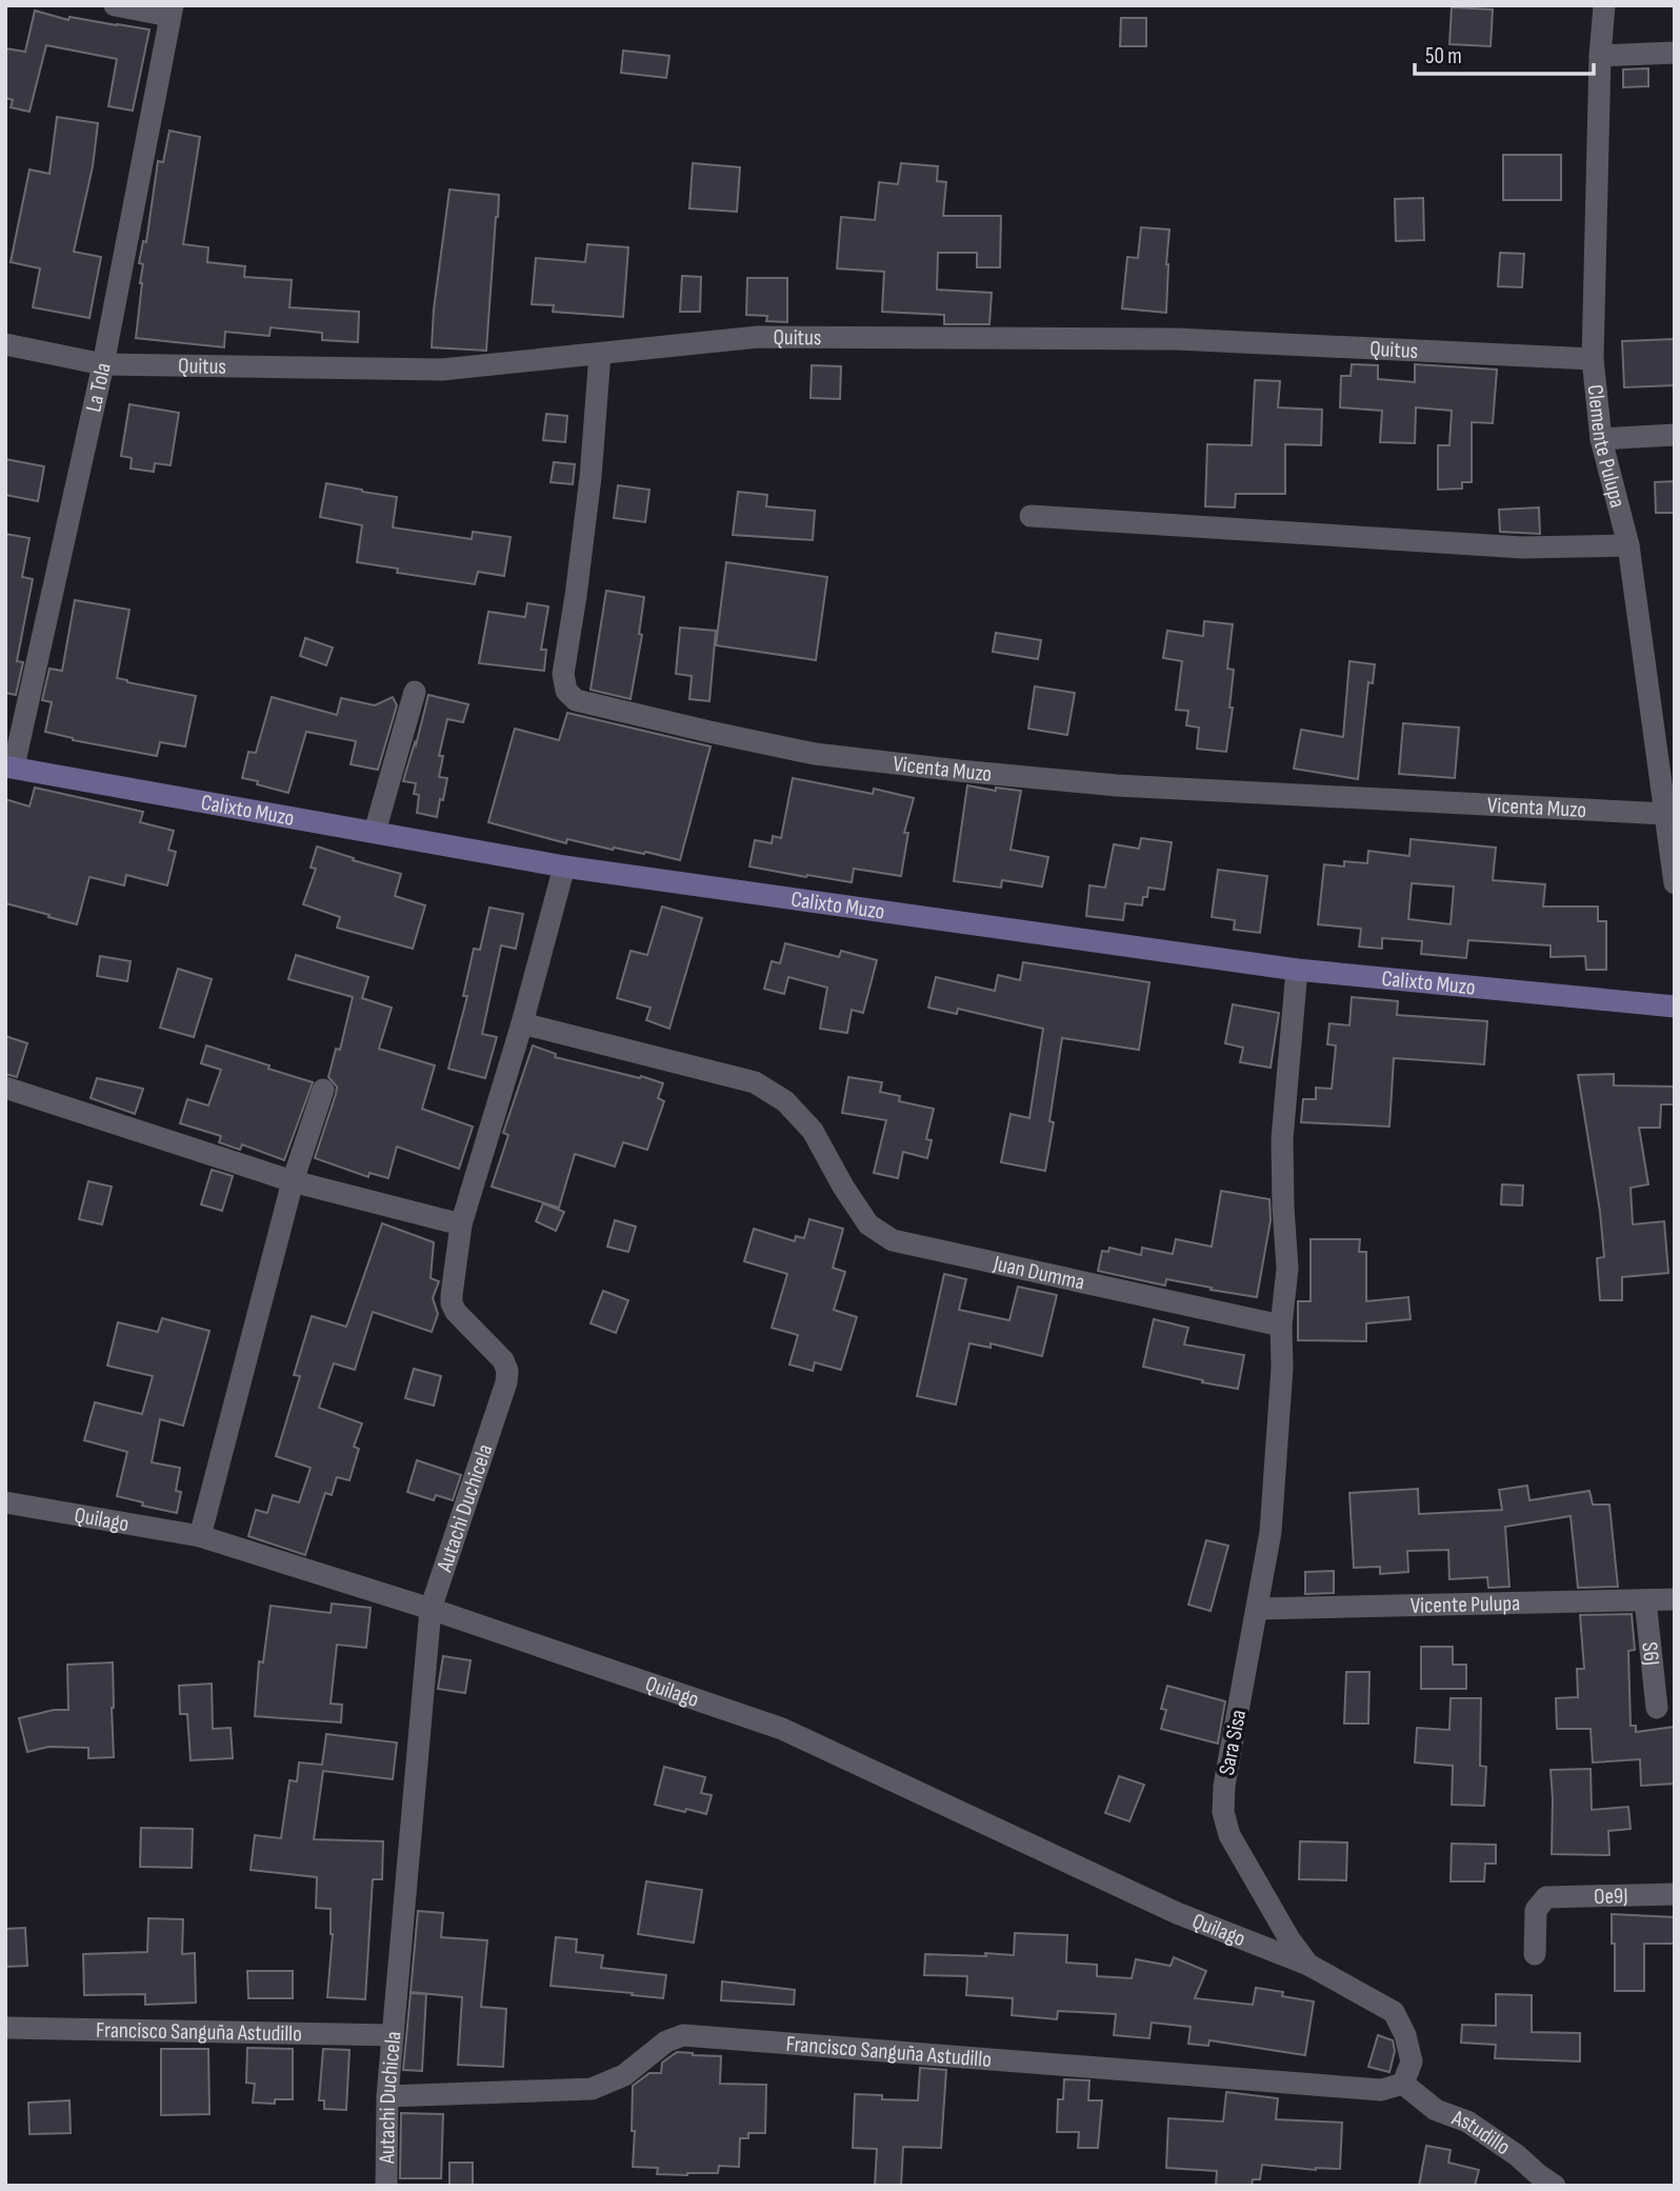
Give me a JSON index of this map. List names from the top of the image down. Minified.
{"streets":{"street":["Quitus","La Tola","Clemente Pulupa","Vicenta Muzo","Calixto Muzo","Juan Dumma","Autachi Duchicela","Quilago","Vicente Pulupa","S6J","Sara Sisa","Oe9J","Francisco Sanguña Astudillo","Astudillo"]},"crossings":[["Quitus","La Tola"],["Quitus","Clemente Pulupa"],["Quitus","Vicenta Muzo"],["La Tola","Calixto Muzo"],["Clemente Pulupa","Vicenta Muzo"],["Calixto Muzo","Autachi Duchicela"],["Juan Dumma","Autachi Duchicela"],["Juan Dumma","Sara Sisa"],["Autachi Duchicela","Quilago"],["Autachi Duchicela","Francisco Sanguña Astudillo"],["Quilago","Sara Sisa"],["Vicente Pulupa","S6J"],["Vicente Pulupa","Sara Sisa"],["Sara Sisa","Francisco Sanguña Astudillo"],["Sara Sisa","Astudillo"],["Francisco Sanguña Astudillo","Astudillo"]],"scale_bar":"50 m"}
